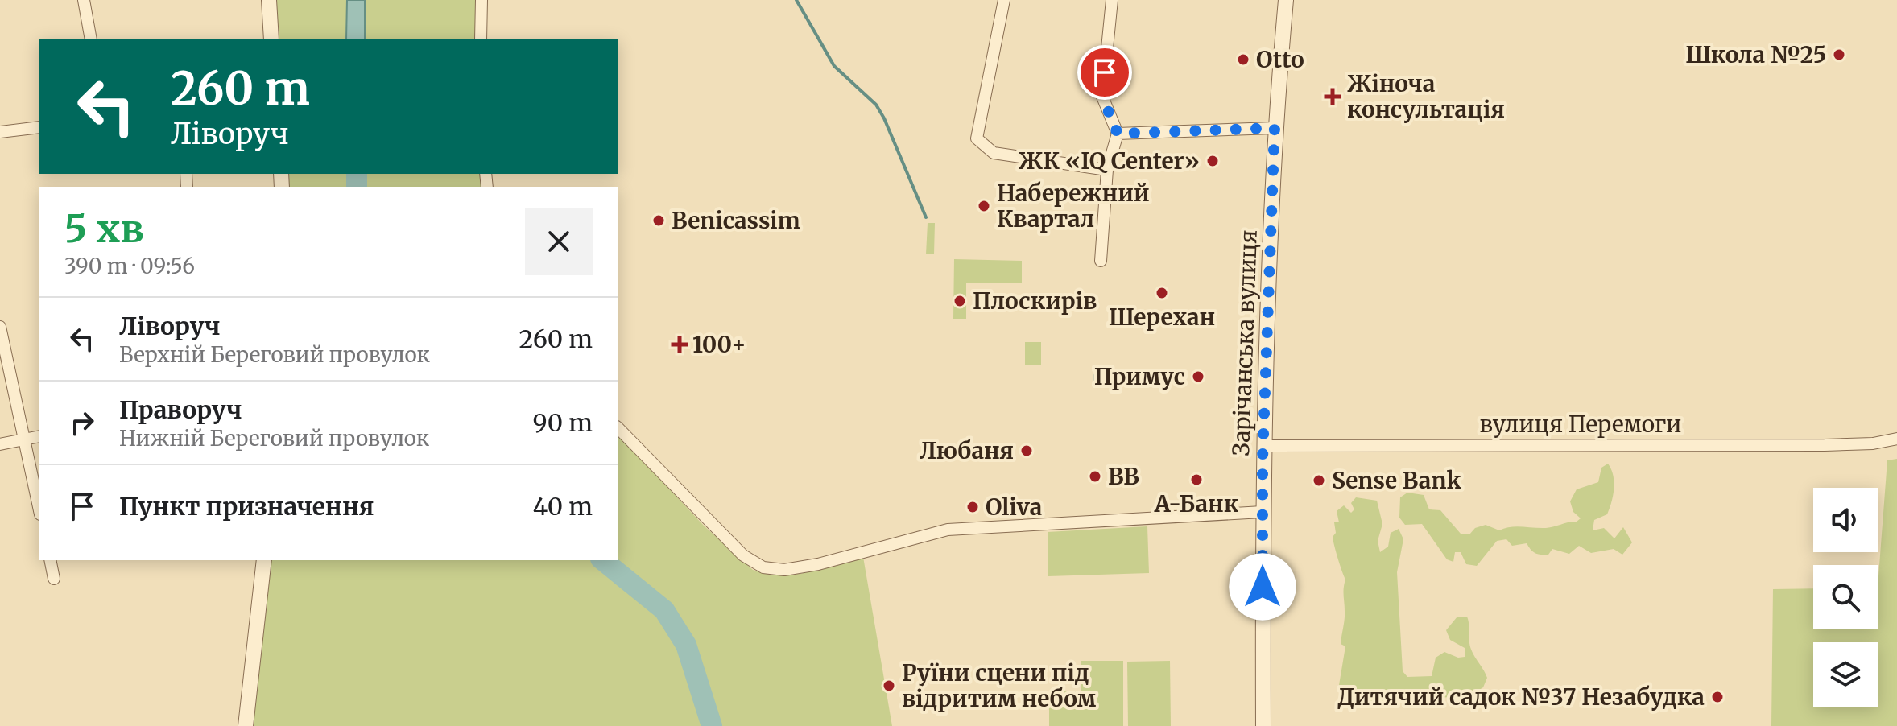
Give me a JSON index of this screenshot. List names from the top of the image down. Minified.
{"streets":{"street":["Зарічанська вулиця","вулиця Перемоги"]},"crossings":[["Зарічанська вулиця","вулиця Перемоги"]],"places":{"other":["Школа №25","Otto","ЖК «IQ Center»","Набережний Квартал","Benicassim","Шерехан","Плоскирів","Примус","Любаня","ВВ","А-Банк","Sense Bank","Oliva","Руїни сцени під відритим небом","Дитячий садок №37 Незабудка"],"health":["Жіноча консультація","100+"]},"page":{"turn":["260 m","Ліворуч"],"heading":["5 хв","390 m · 09:56"],"list":[{"name":"Ліворуч","note":"Верхній Береговий провулок","value":"260 m"},{"name":"Праворуч","note":"Нижній Береговий провулок","value":"90 m"},{"name":"Пункт призначення","value":"40 m"}]}}
